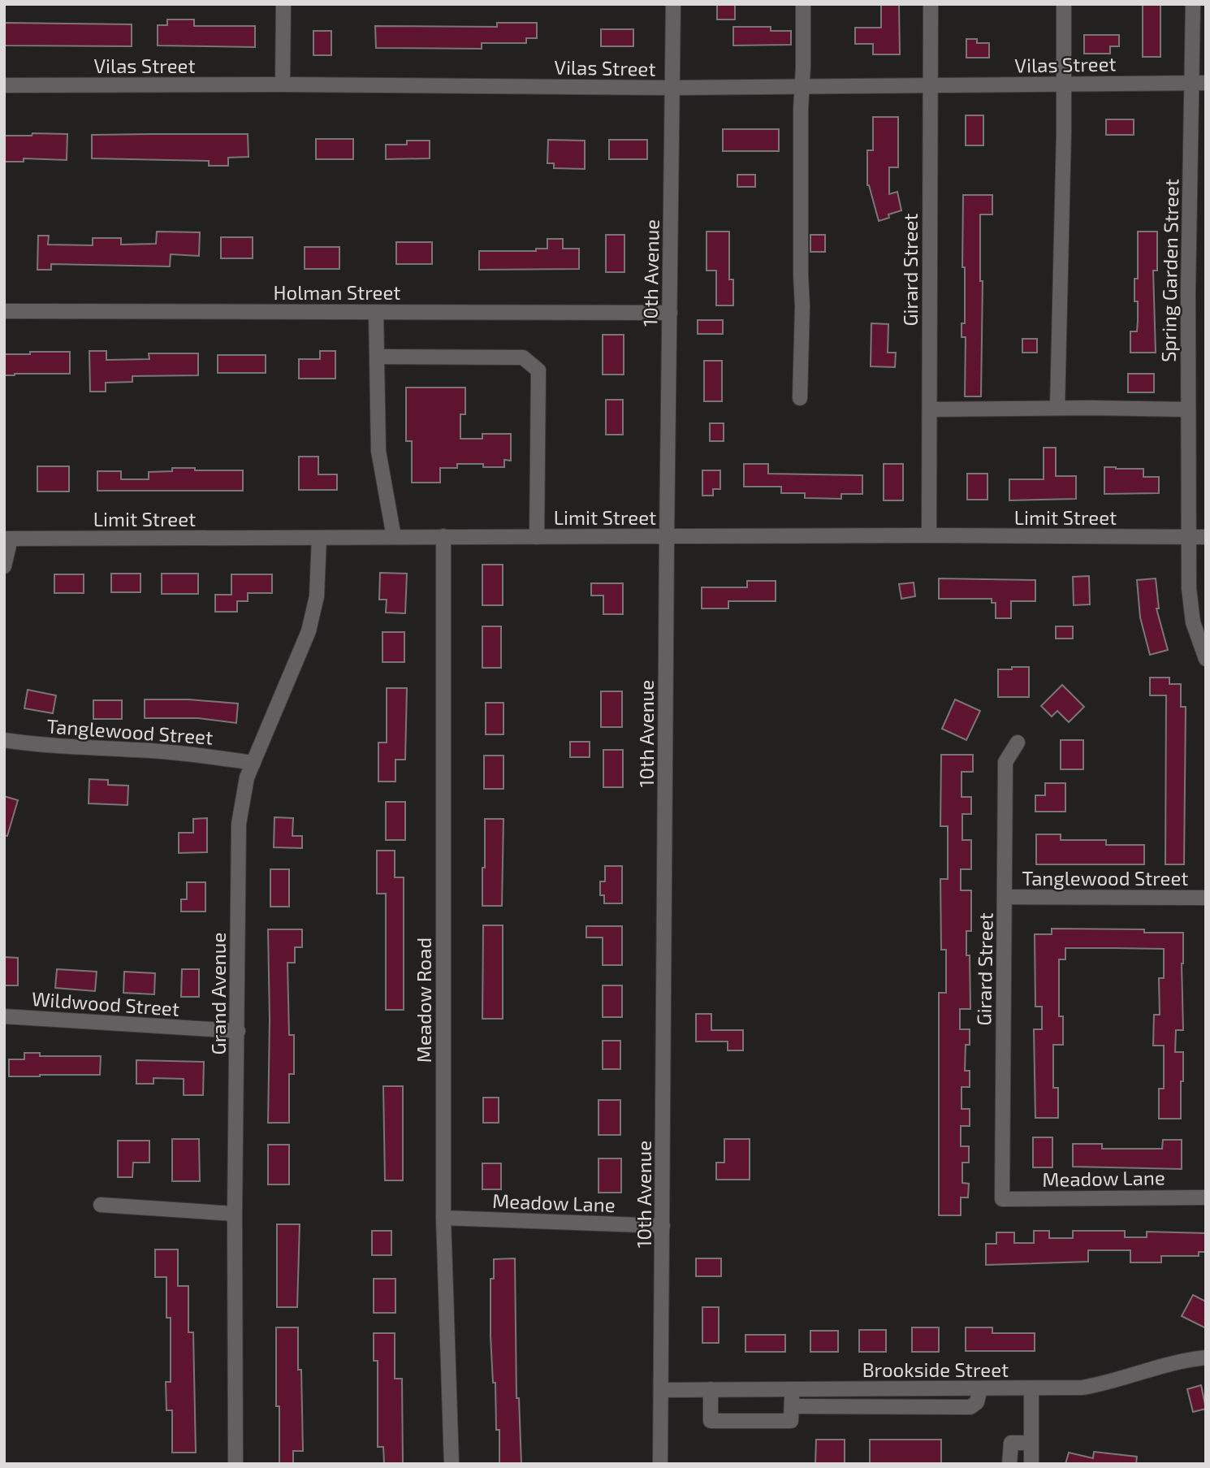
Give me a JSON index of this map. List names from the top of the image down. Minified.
{"streets":{"street":["Vilas Street","Girard Street","Spring Garden Street","10th Avenue","Holman Street","Limit Street","Tanglewood Street","Grand Avenue","Meadow Road","Wildwood Street","Meadow Lane","Brookside Street"]},"crossings":[["Vilas Street","Girard Street"],["Vilas Street","Spring Garden Street"],["Vilas Street","10th Avenue"],["Girard Street","Limit Street"],["Girard Street","Tanglewood Street"],["Girard Street","Meadow Lane"],["Spring Garden Street","Limit Street"],["10th Avenue","Holman Street"],["10th Avenue","Limit Street"],["10th Avenue","Meadow Lane"],["10th Avenue","Brookside Street"],["Limit Street","Grand Avenue"],["Limit Street","Meadow Road"],["Tanglewood Street","Grand Avenue"],["Grand Avenue","Wildwood Street"],["Meadow Road","Meadow Lane"]]}
